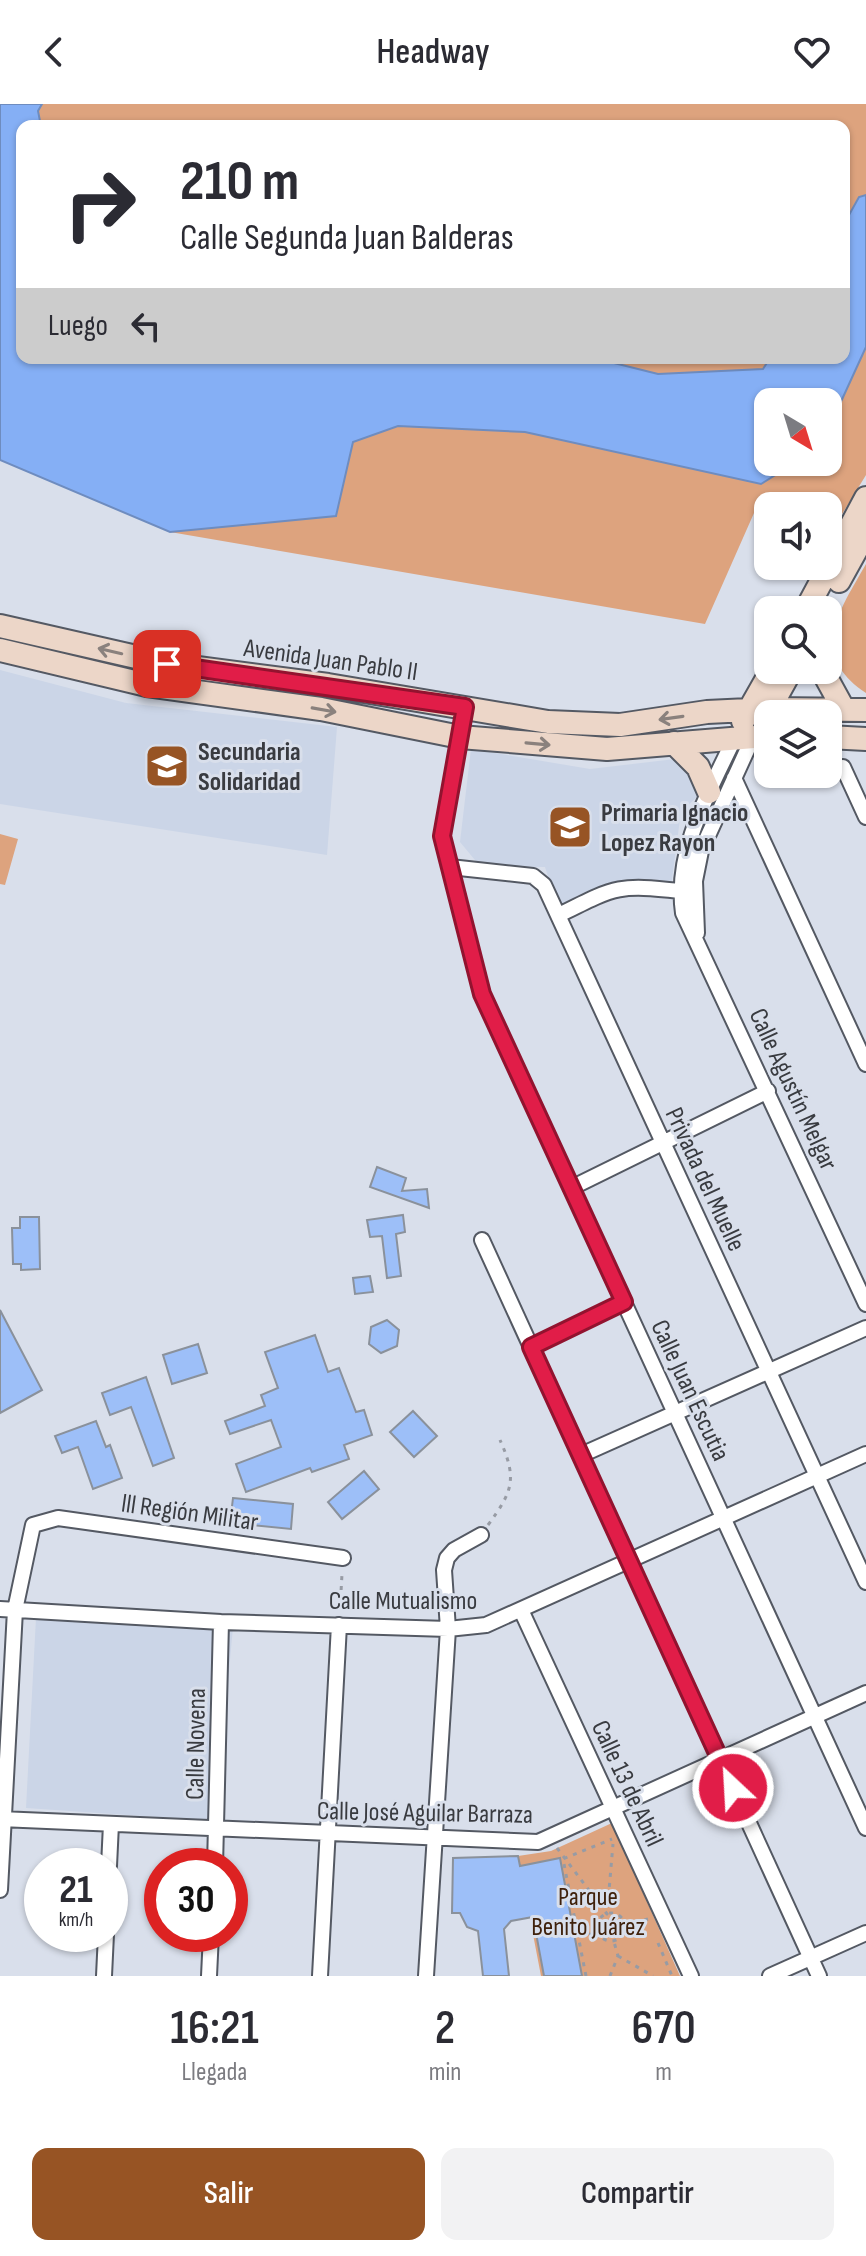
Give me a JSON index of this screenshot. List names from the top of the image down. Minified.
{"streets":{"main road":["Avenida Juan Pablo II"],"street":["Calle Agustín Melgar","Privada del Muelle","Calle Juan Escutia","lll Región Militar","Calle Mutualismo","Calle Novena","Calle 13 de Abril","Calle José Aguilar Barraza"]},"crossings":[["Avenida Juan Pablo II","Calle Agustín Melgar"],["Avenida Juan Pablo II","Calle Juan Escutia"],["Privada del Muelle","Calle Juan Escutia"],["Privada del Muelle","Calle Mutualismo"],["Calle Juan Escutia","Calle Mutualismo"],["Calle Juan Escutia","Calle José Aguilar Barraza"],["lll Región Militar","Calle Mutualismo"],["Calle Mutualismo","Calle Novena"],["Calle Mutualismo","Calle 13 de Abril"],["Calle Novena","Calle José Aguilar Barraza"],["Calle 13 de Abril","Calle José Aguilar Barraza"]],"parks":["Parque Benito Juárez"],"places":{"school or university":["Secundaria Solidaridad","Primaria Ignacio Lopez Rayon"]},"north":"bottom right","page":{"header":"Headway","turn":["210 m","Calle Segunda Juan Balderas"],"then":"Luego","speed":"21 km/h","limit":"30","eta":["16:21","Llegada","2","min","670","m"],"buttons":["Salir","Compartir"]}}
